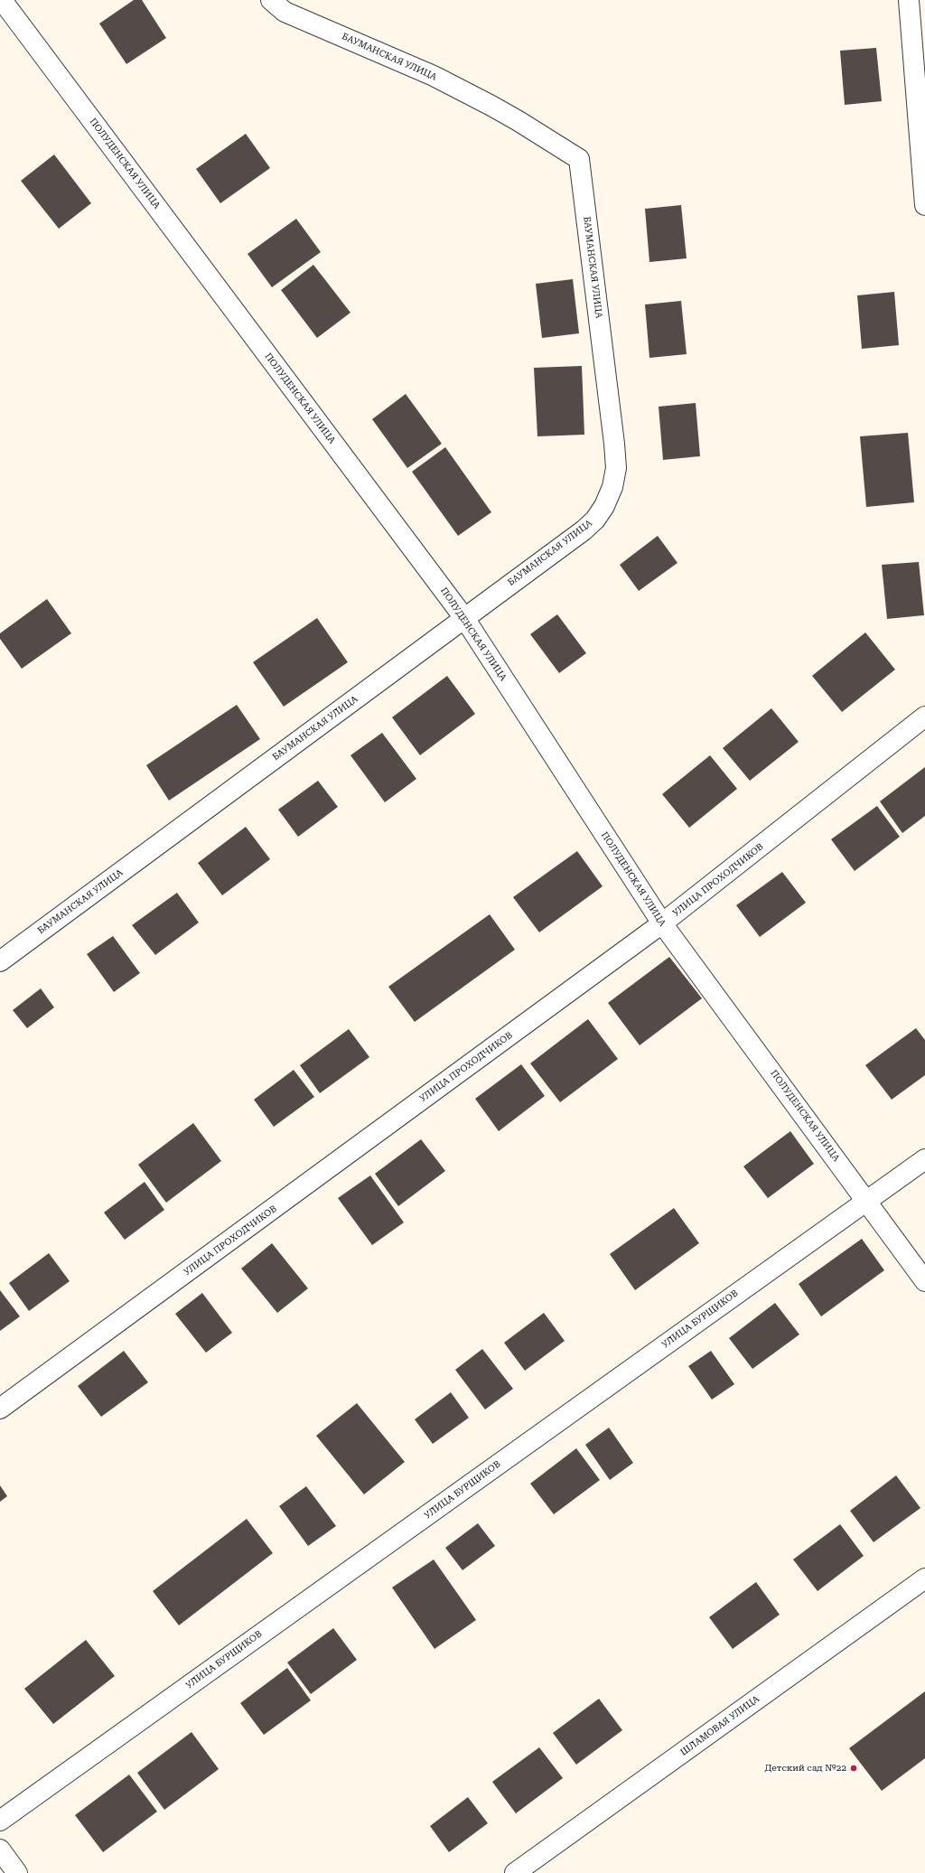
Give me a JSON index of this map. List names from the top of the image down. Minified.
{"streets":{"street":["БАУМАНСКАЯ УЛИЦА","ПОЛУДЕНСКАЯ УЛИЦА","УЛИЦА ПРОХОДЧИКОВ","УЛИЦА БУРЩИКОВ","ШЛАМОВАЯ УЛИЦА"]},"crossings":[["БАУМАНСКАЯ УЛИЦА","ПОЛУДЕНСКАЯ УЛИЦА"],["ПОЛУДЕНСКАЯ УЛИЦА","УЛИЦА ПРОХОДЧИКОВ"],["ПОЛУДЕНСКАЯ УЛИЦА","УЛИЦА БУРЩИКОВ"]],"places":["Детский сад №22"]}
